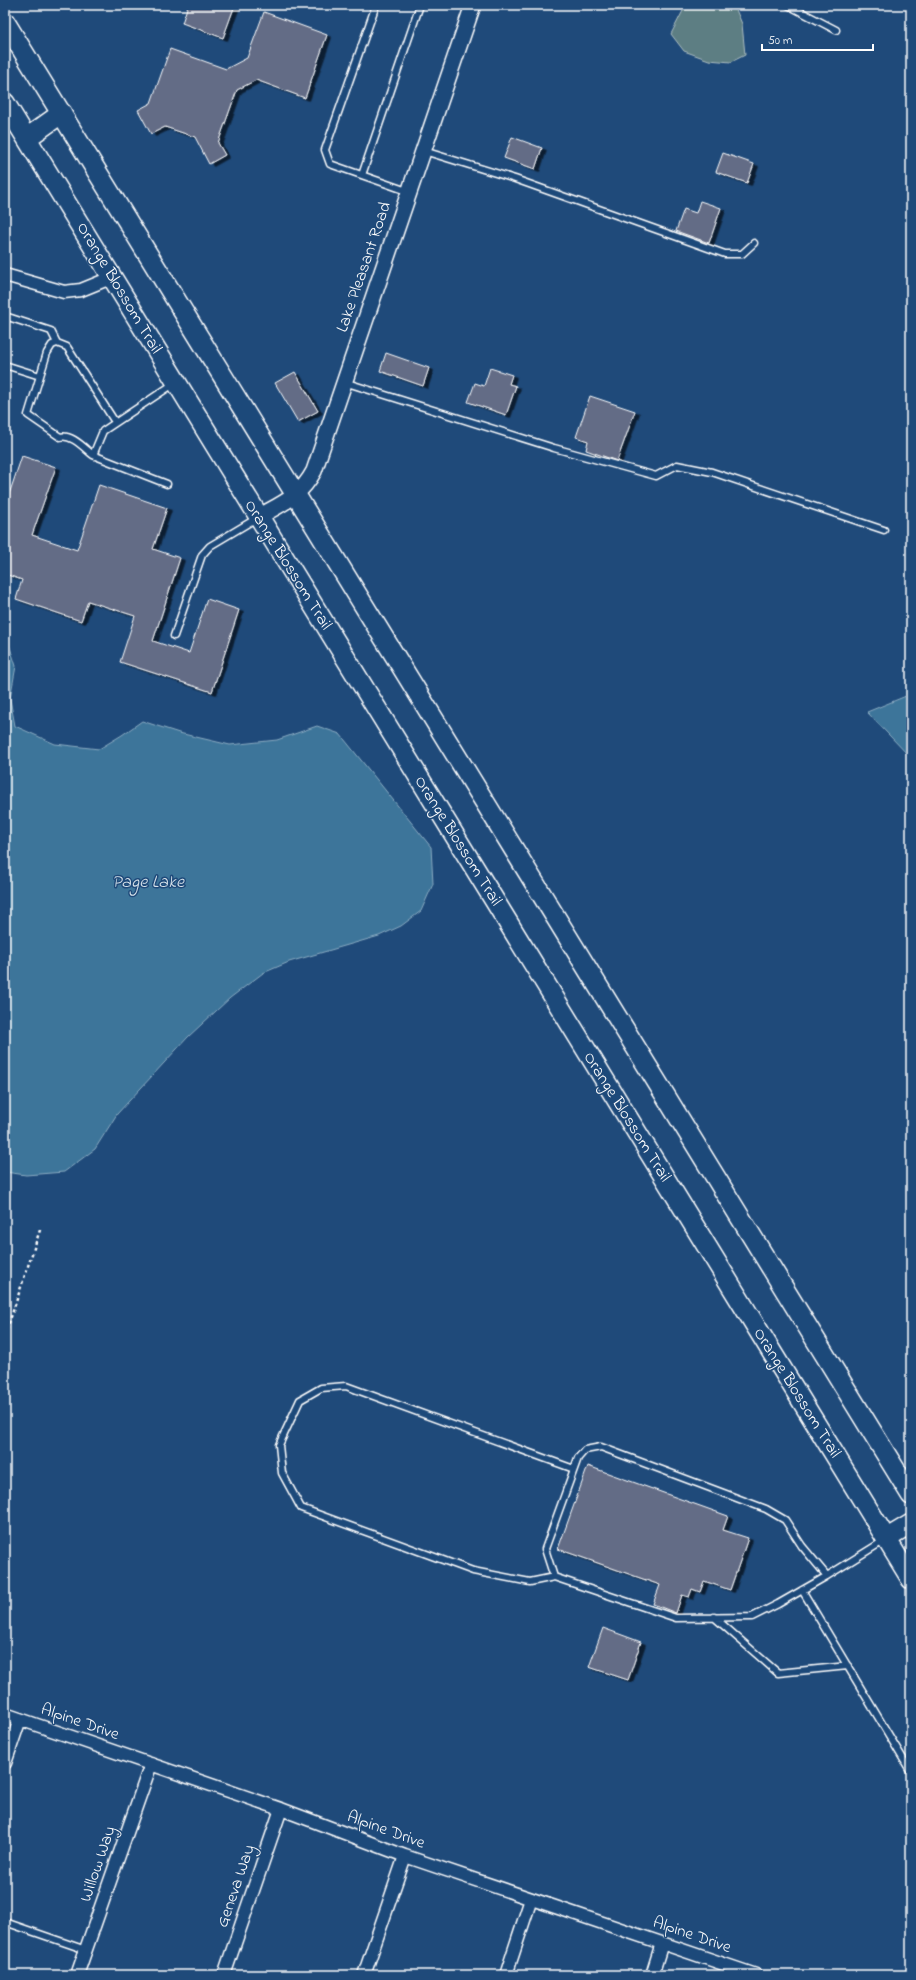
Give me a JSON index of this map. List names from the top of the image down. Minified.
{"streets":{"main road":["Orange Blossom Trail"],"street":["Lake Pleasant Road","Alpine Drive","Willow Way","Geneva Way"]},"crossings":[["Lake Pleasant Road","Orange Blossom Trail"],["Alpine Drive","Willow Way"],["Alpine Drive","Geneva Way"]],"water":["Page Lake"],"scale_bar":"50 m"}
